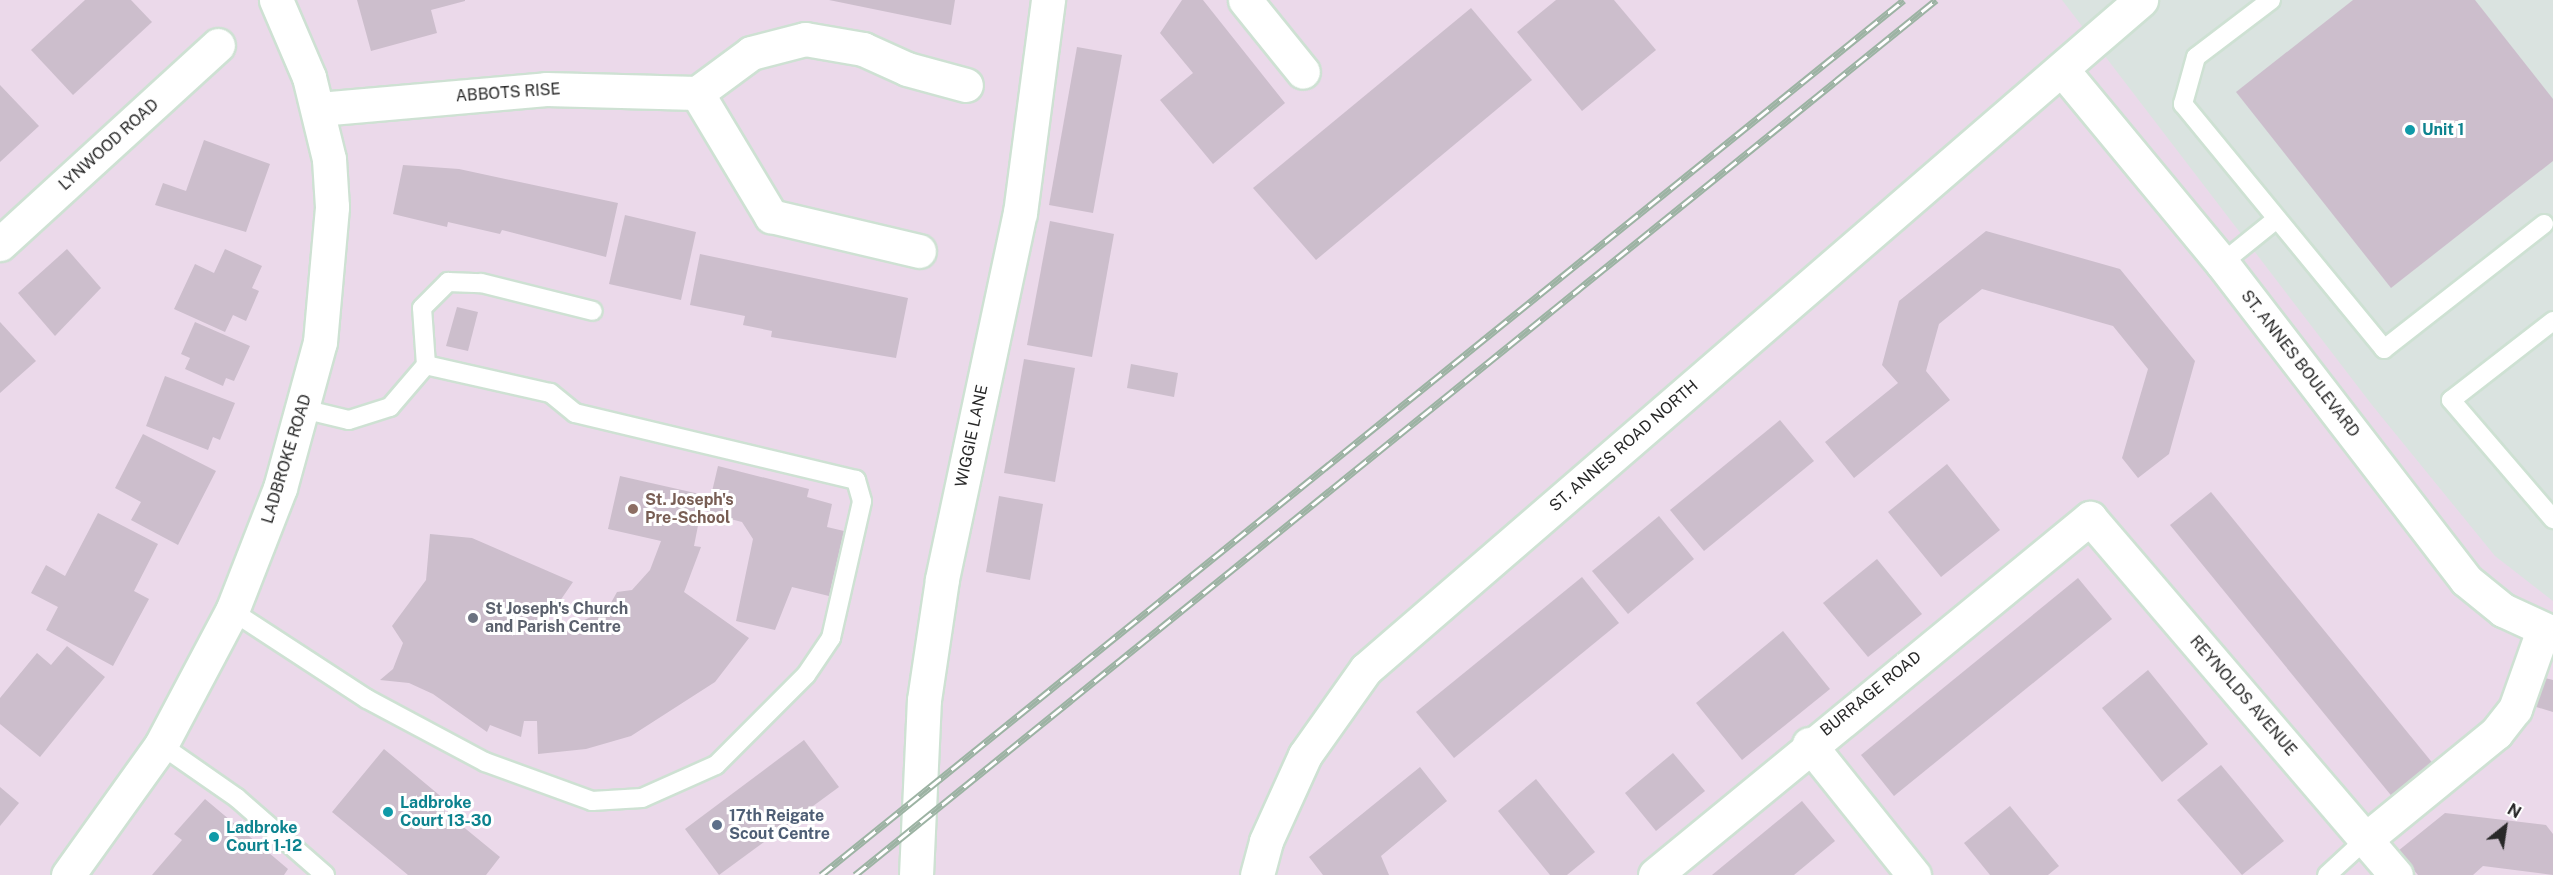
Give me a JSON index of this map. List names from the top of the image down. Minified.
{"streets":{"street":["ABBOTS RISE","LYNWOOD ROAD","ST. ANNES BOULEVARD","WIGGIE LANE","ST. ANNES ROAD NORTH","LADBROKE ROAD","BURRAGE ROAD","REYNOLDS AVENUE"]},"crossings":[["ABBOTS RISE","LADBROKE ROAD"],["ST. ANNES BOULEVARD","ST. ANNES ROAD NORTH"],["BURRAGE ROAD","REYNOLDS AVENUE"]],"places":["Unit 1","St. Joseph's Pre-School","St Joseph's Church and Parish Centre","Ladbroke Court 13-30","17th Reigate Scout Centre","Ladbroke Court 1-12"],"north":"top right"}
